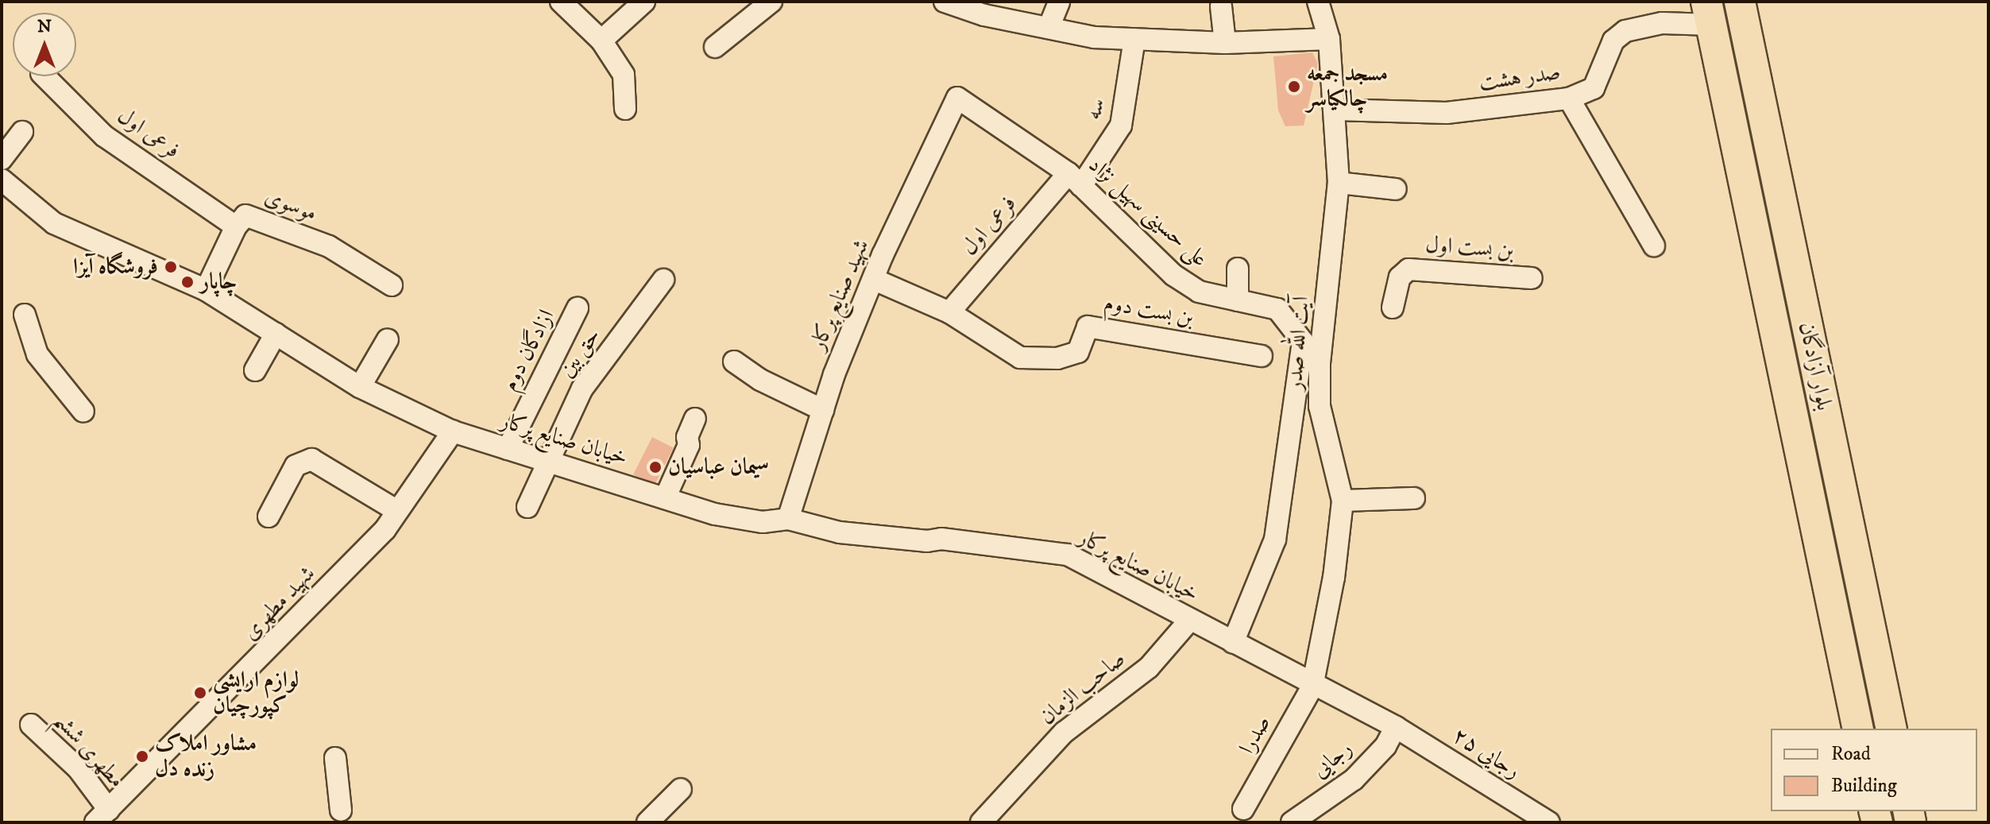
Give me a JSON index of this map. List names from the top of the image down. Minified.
{"streets":{"highway":["بلوار آزادگان"],"street":["صدر هشت","سه","فرعی اول","موسوی","علی حسینی سهیل نژاد","بن بست اول","شهید صنایع پرکار","بن بست دوم","آیت الله صدر","ازادگان دوم","حق بین","خیابان صنایع پرکار","شهید مطهری","صاحب الزمان","صدرا","مطهری ششم","رجایی ۲۵","رجایی"]},"crossings":[["صدر هشت","آیت الله صدر"],["صدر هشت","بلوار آزادگان"],["سه","فرعی اول"],["سه","علی حسینی سهیل نژاد"],["فرعی اول","موسوی"],["فرعی اول","علی حسینی سهیل نژاد"],["فرعی اول","بن بست دوم"],["موسوی","خیابان صنایع پرکار"],["علی حسینی سهیل نژاد","شهید صنایع پرکار"],["علی حسینی سهیل نژاد","خیابان صنایع پرکار"],["شهید صنایع پرکار","بن بست دوم"],["شهید صنایع پرکار","خیابان صنایع پرکار"],["آیت الله صدر","خیابان صنایع پرکار"],["آیت الله صدر","صدرا"],["ازادگان دوم","خیابان صنایع پرکار"],["حق بین","خیابان صنایع پرکار"],["خیابان صنایع پرکار","شهید مطهری"],["خیابان صنایع پرکار","صاحب الزمان"],["خیابان صنایع پرکار","صدرا"],["خیابان صنایع پرکار","رجایی ۲۵"],["خیابان صنایع پرکار","رجایی"],["شهید مطهری","مطهری ششم"],["رجایی ۲۵","رجایی"]],"places":["مسجد جمعه چالکیاسر","فروشگاه آیزا","چاپار","سیمان عباسیان","لوازم ارایشی کپورچیان","مشاور املاک زنده دل"],"legend":["Road","Building"],"north":"top"}
